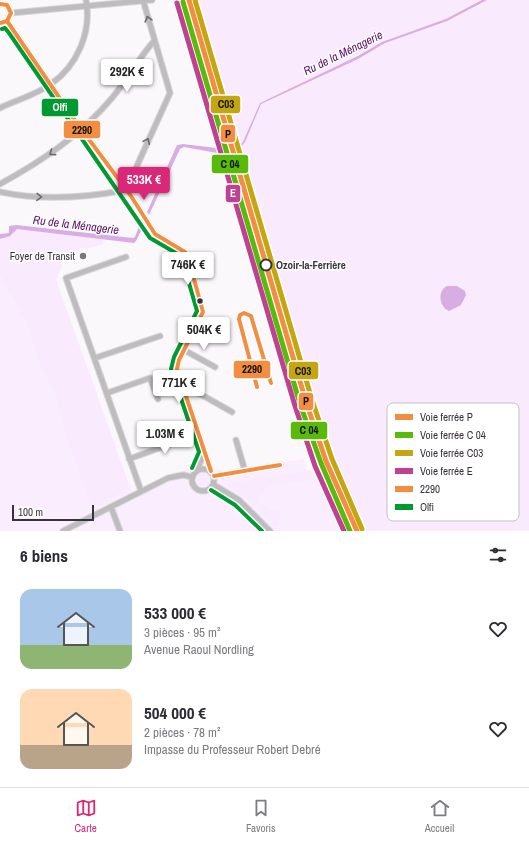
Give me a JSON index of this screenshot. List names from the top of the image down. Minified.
{"water":["Ru de la Ménagerie"],"places":["Foyer de Transit","Ozoir-la-Ferrière"],"lines":["rail line P","rail line C03","rail line E","transit line 2290","transit line Olfi"],"legend":["Voie ferrée P","Voie ferrée C 04","Voie ferrée C03","Voie ferrée E","2290","Olfi"],"scale_bar":"100 m","page":{"price":["292K €","533K €","746K €","504K €","771K €","1.03M €"],"scale":"100 m","heading":"6 biens","list":[{"name":"533 000 €","note":"3 pièces · 95 m² · Avenue Raoul Nordling"},{"name":"504 000 €","note":"2 pièces · 78 m² · Impasse du Professeur Robert Debré"}],"tabs":["Carte","Favoris","Accueil"]}}
